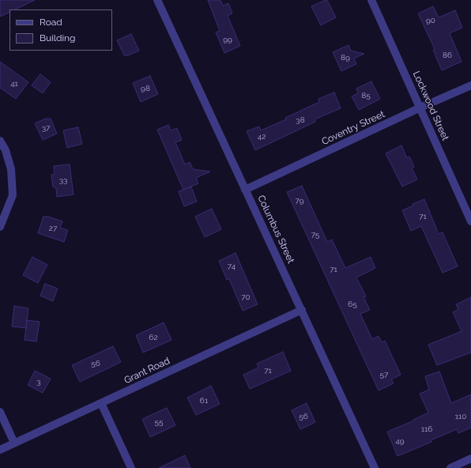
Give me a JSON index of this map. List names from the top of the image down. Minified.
{"streets":{"street":["Lockwood Street","Coventry Street","Columbus Street","Grant Road"]},"crossings":[["Lockwood Street","Coventry Street"],["Coventry Street","Columbus Street"],["Columbus Street","Grant Road"]],"house_numbers":["90","99","86","89","41","98","85","38","37","42","33","79","71","27","75","74","71","70","65","62","56","71","57","3","61","56","110","55","116","49"],"legend":["Road","Building"]}
